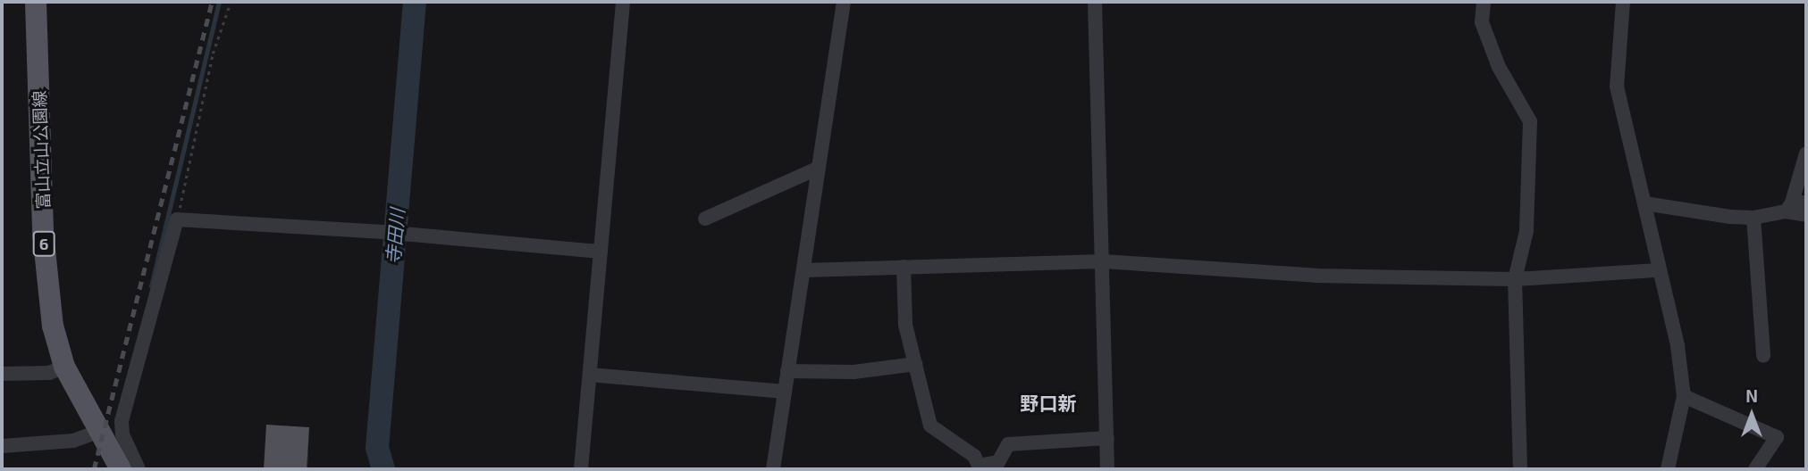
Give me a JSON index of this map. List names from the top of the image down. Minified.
{"streets":{"main road":["富山立山公園線","6"]},"districts":["野口新"],"water":["寺田川"],"north":"top"}
